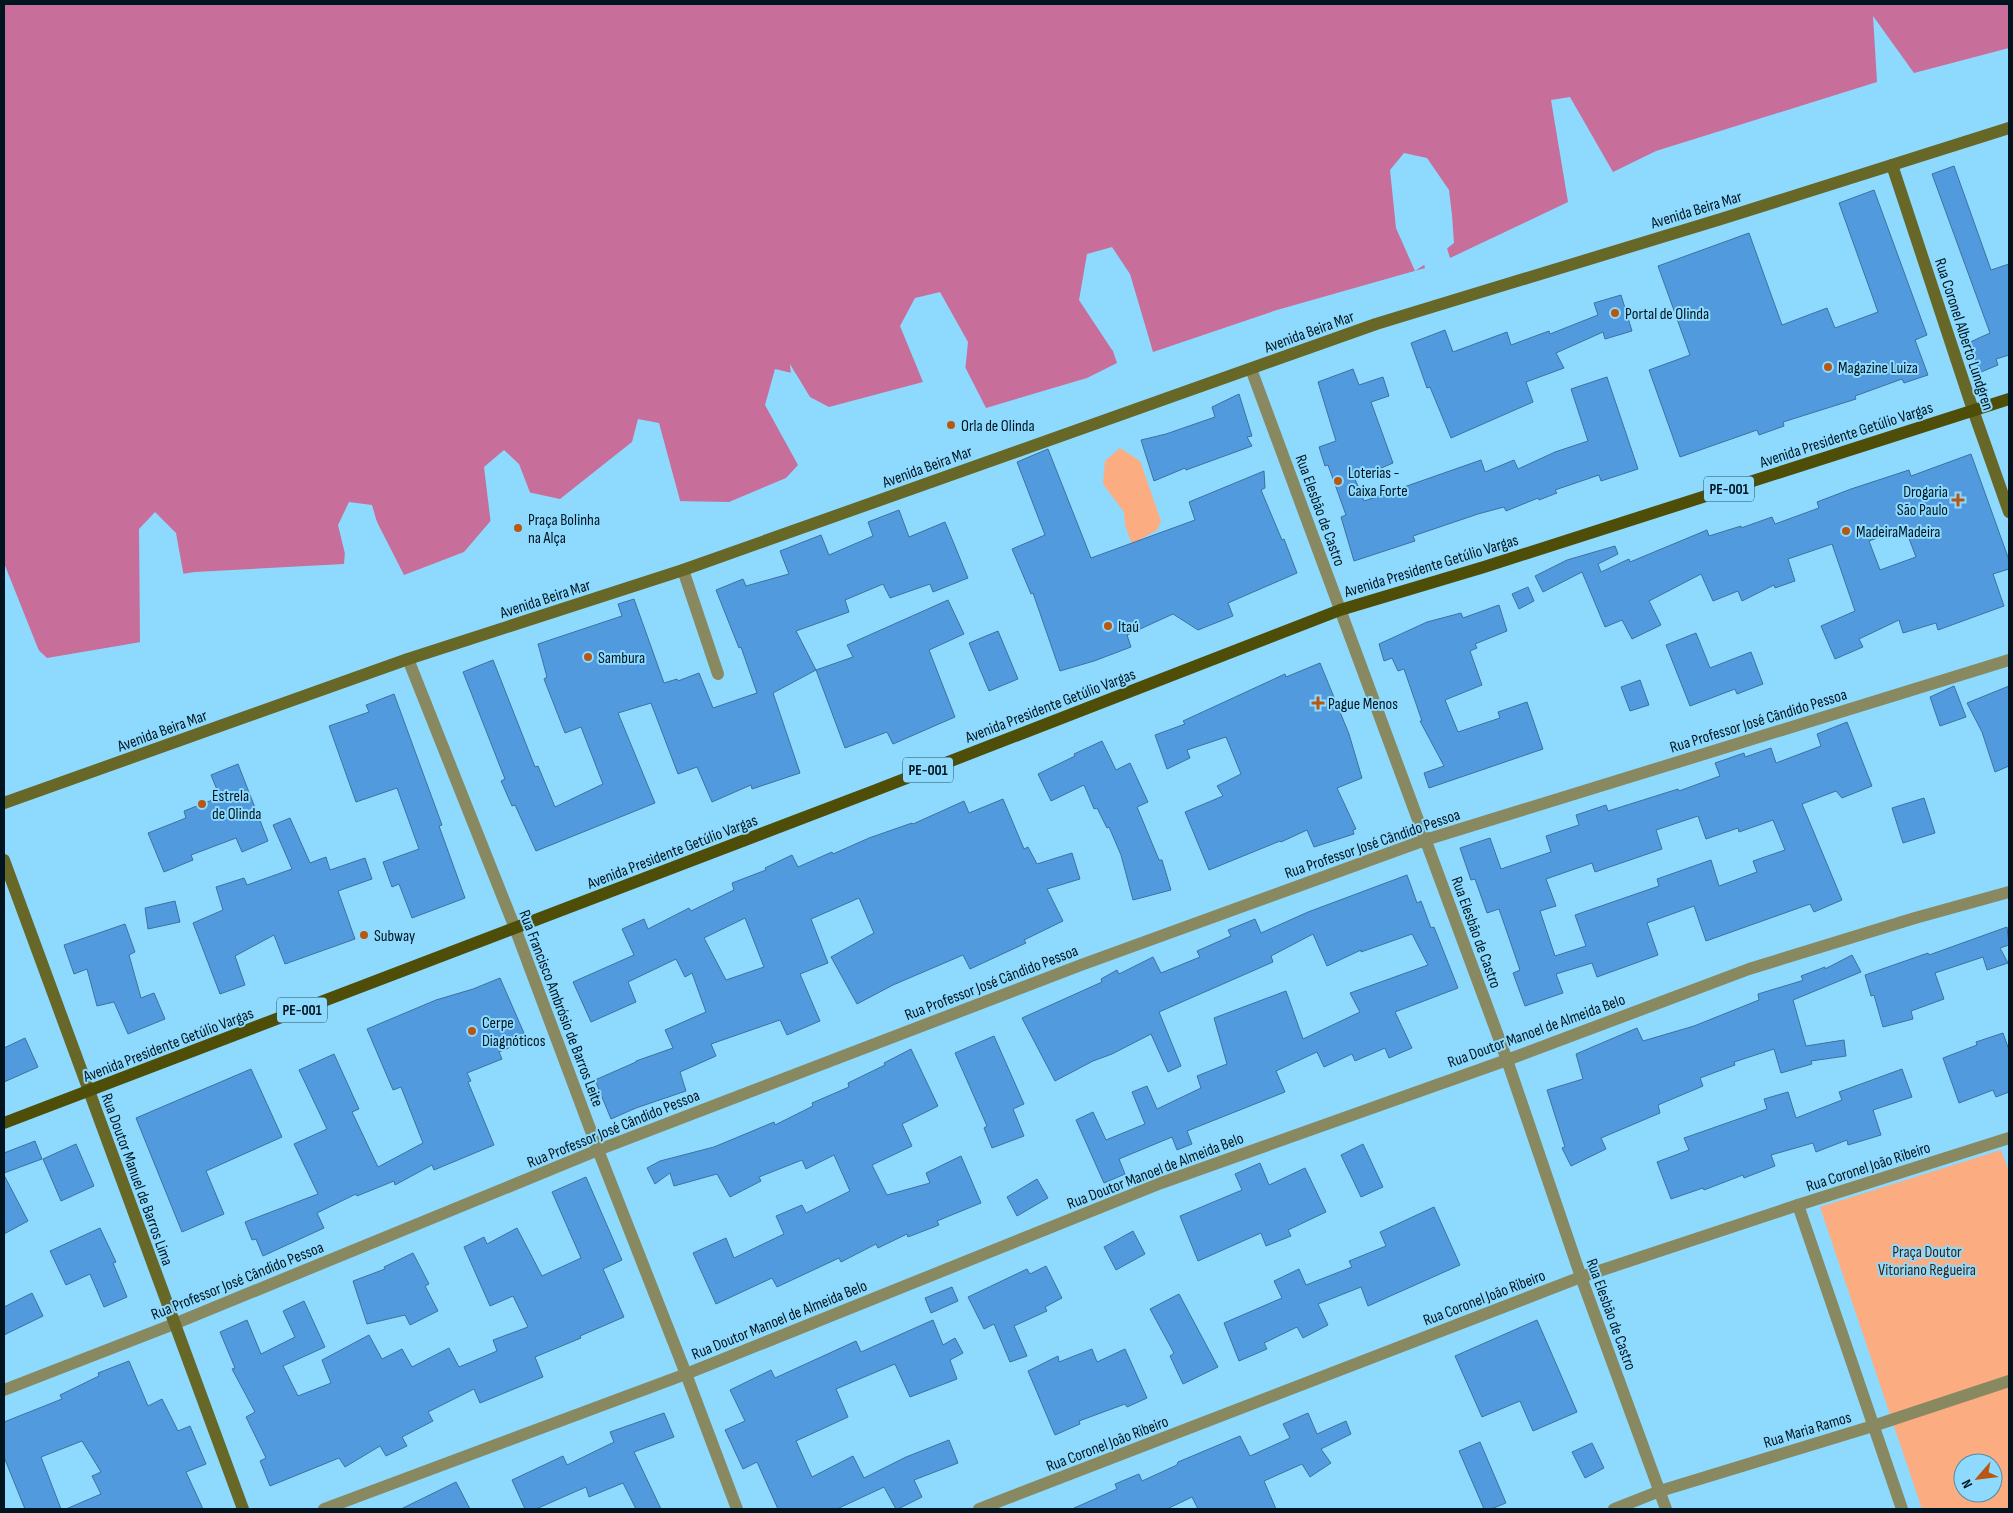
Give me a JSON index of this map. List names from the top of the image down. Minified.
{"streets":{"main road":["Avenida Beira Mar","Rua Coronel Alberto Lundgren","Avenida Presidente Getúlio Vargas","PE-001","Rua Doutor Manuel de Barros Lima"],"street":["Rua Elesbão de Castro","Rua Professor José Cândido Pessoa","Rua Francisco Ambrósio de Barros Leite","Rua Doutor Manoel de Almeida Belo","Rua Coronel João Ribeiro","Rua Maria Ramos"]},"crossings":[["Avenida Beira Mar","Rua Coronel Alberto Lundgren"],["Avenida Beira Mar","Rua Elesbão de Castro"],["Avenida Beira Mar","Rua Francisco Ambrósio de Barros Leite"],["Rua Coronel Alberto Lundgren","Avenida Presidente Getúlio Vargas"],["Avenida Presidente Getúlio Vargas","Rua Elesbão de Castro"],["Avenida Presidente Getúlio Vargas","Rua Francisco Ambrósio de Barros Leite"],["Avenida Presidente Getúlio Vargas","Rua Doutor Manuel de Barros Lima"],["Rua Elesbão de Castro","Rua Professor José Cândido Pessoa"],["Rua Elesbão de Castro","Rua Doutor Manoel de Almeida Belo"],["Rua Elesbão de Castro","Rua Coronel João Ribeiro"],["Rua Elesbão de Castro","Rua Maria Ramos"],["Rua Professor José Cândido Pessoa","Rua Francisco Ambrósio de Barros Leite"],["Rua Professor José Cândido Pessoa","Rua Doutor Manuel de Barros Lima"],["Rua Francisco Ambrósio de Barros Leite","Rua Doutor Manoel de Almeida Belo"]],"parks":["Praça Doutor Vitoriano Regueira"],"places":{"other":["Portal de Olinda","Magazine Luiza","Orla de Olinda","Loterias - Caixa Forte","Praça Bolinha na Alça","MadeiraMadeira","Itaú","Sambura","Estrela de Olinda","Subway","Cerpe Diagnóticos"],"health":["Drogaria São Paulo","Pague Menos"]},"north":"bottom left"}
